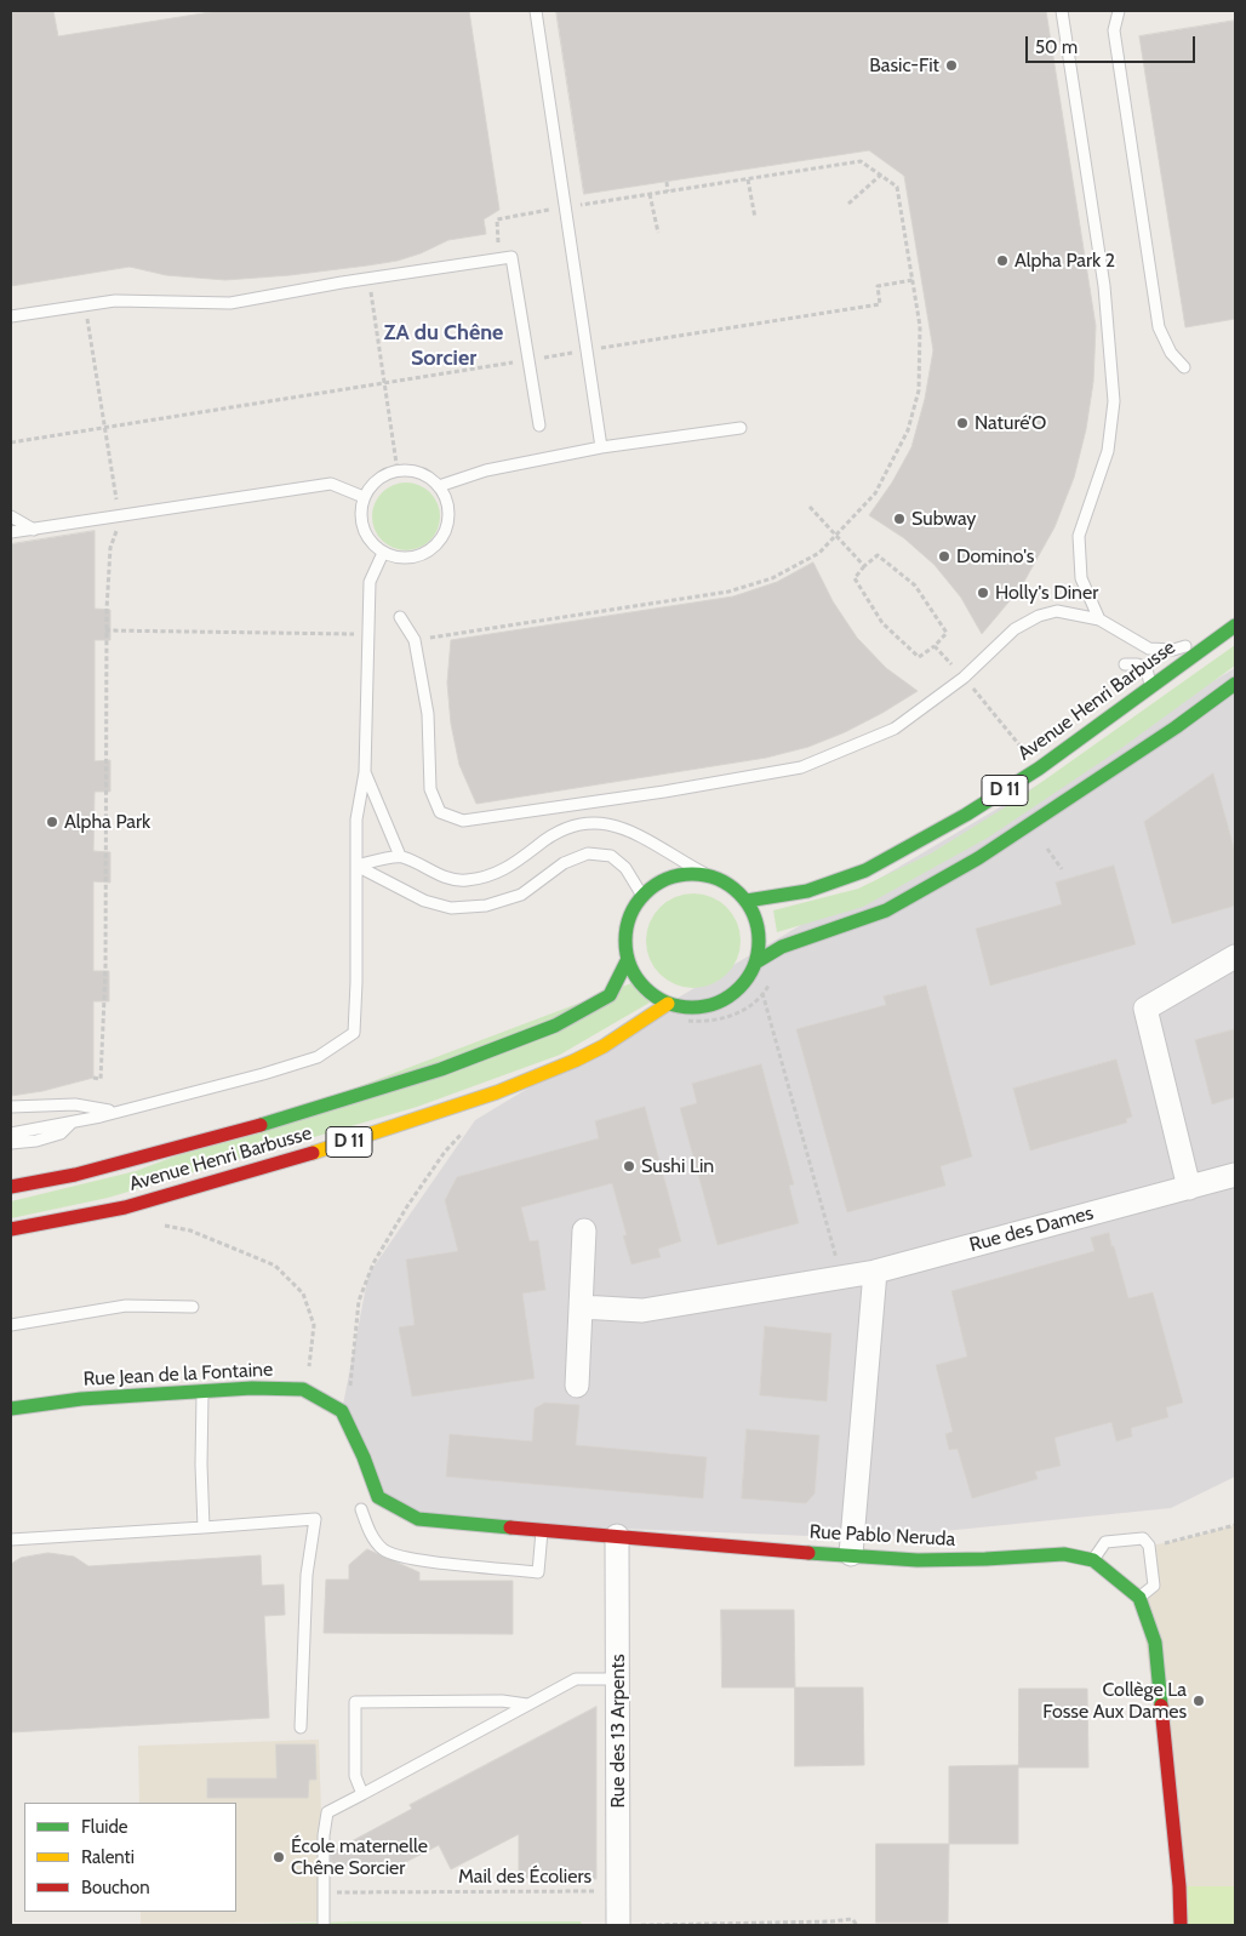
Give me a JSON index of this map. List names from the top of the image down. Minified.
{"streets":{"main road":["Avenue Henri Barbusse","D 11","Rue Jean de la Fontaine","Rue Pablo Neruda"],"street":["Rue des Dames","Rue des 13 Arpents"],"path":["Mail des Écoliers"]},"crossings":[["Avenue Henri Barbusse","D 11"],["Rue Jean de la Fontaine","Rue Pablo Neruda"],["Rue Pablo Neruda","Rue des 13 Arpents"],["Rue des 13 Arpents","Mail des Écoliers"]],"districts":["ZA du Chêne Sorcier"],"places":["Basic-Fit","Alpha Park 2","Naturé’O","Subway","Domino's","Holly's Diner","Alpha Park","Sushi Lin","Collège La Fosse Aux Dames","École maternelle Chêne Sorcier"],"legend":["Fluide","Ralenti","Bouchon"],"scale_bar":"50 m"}
